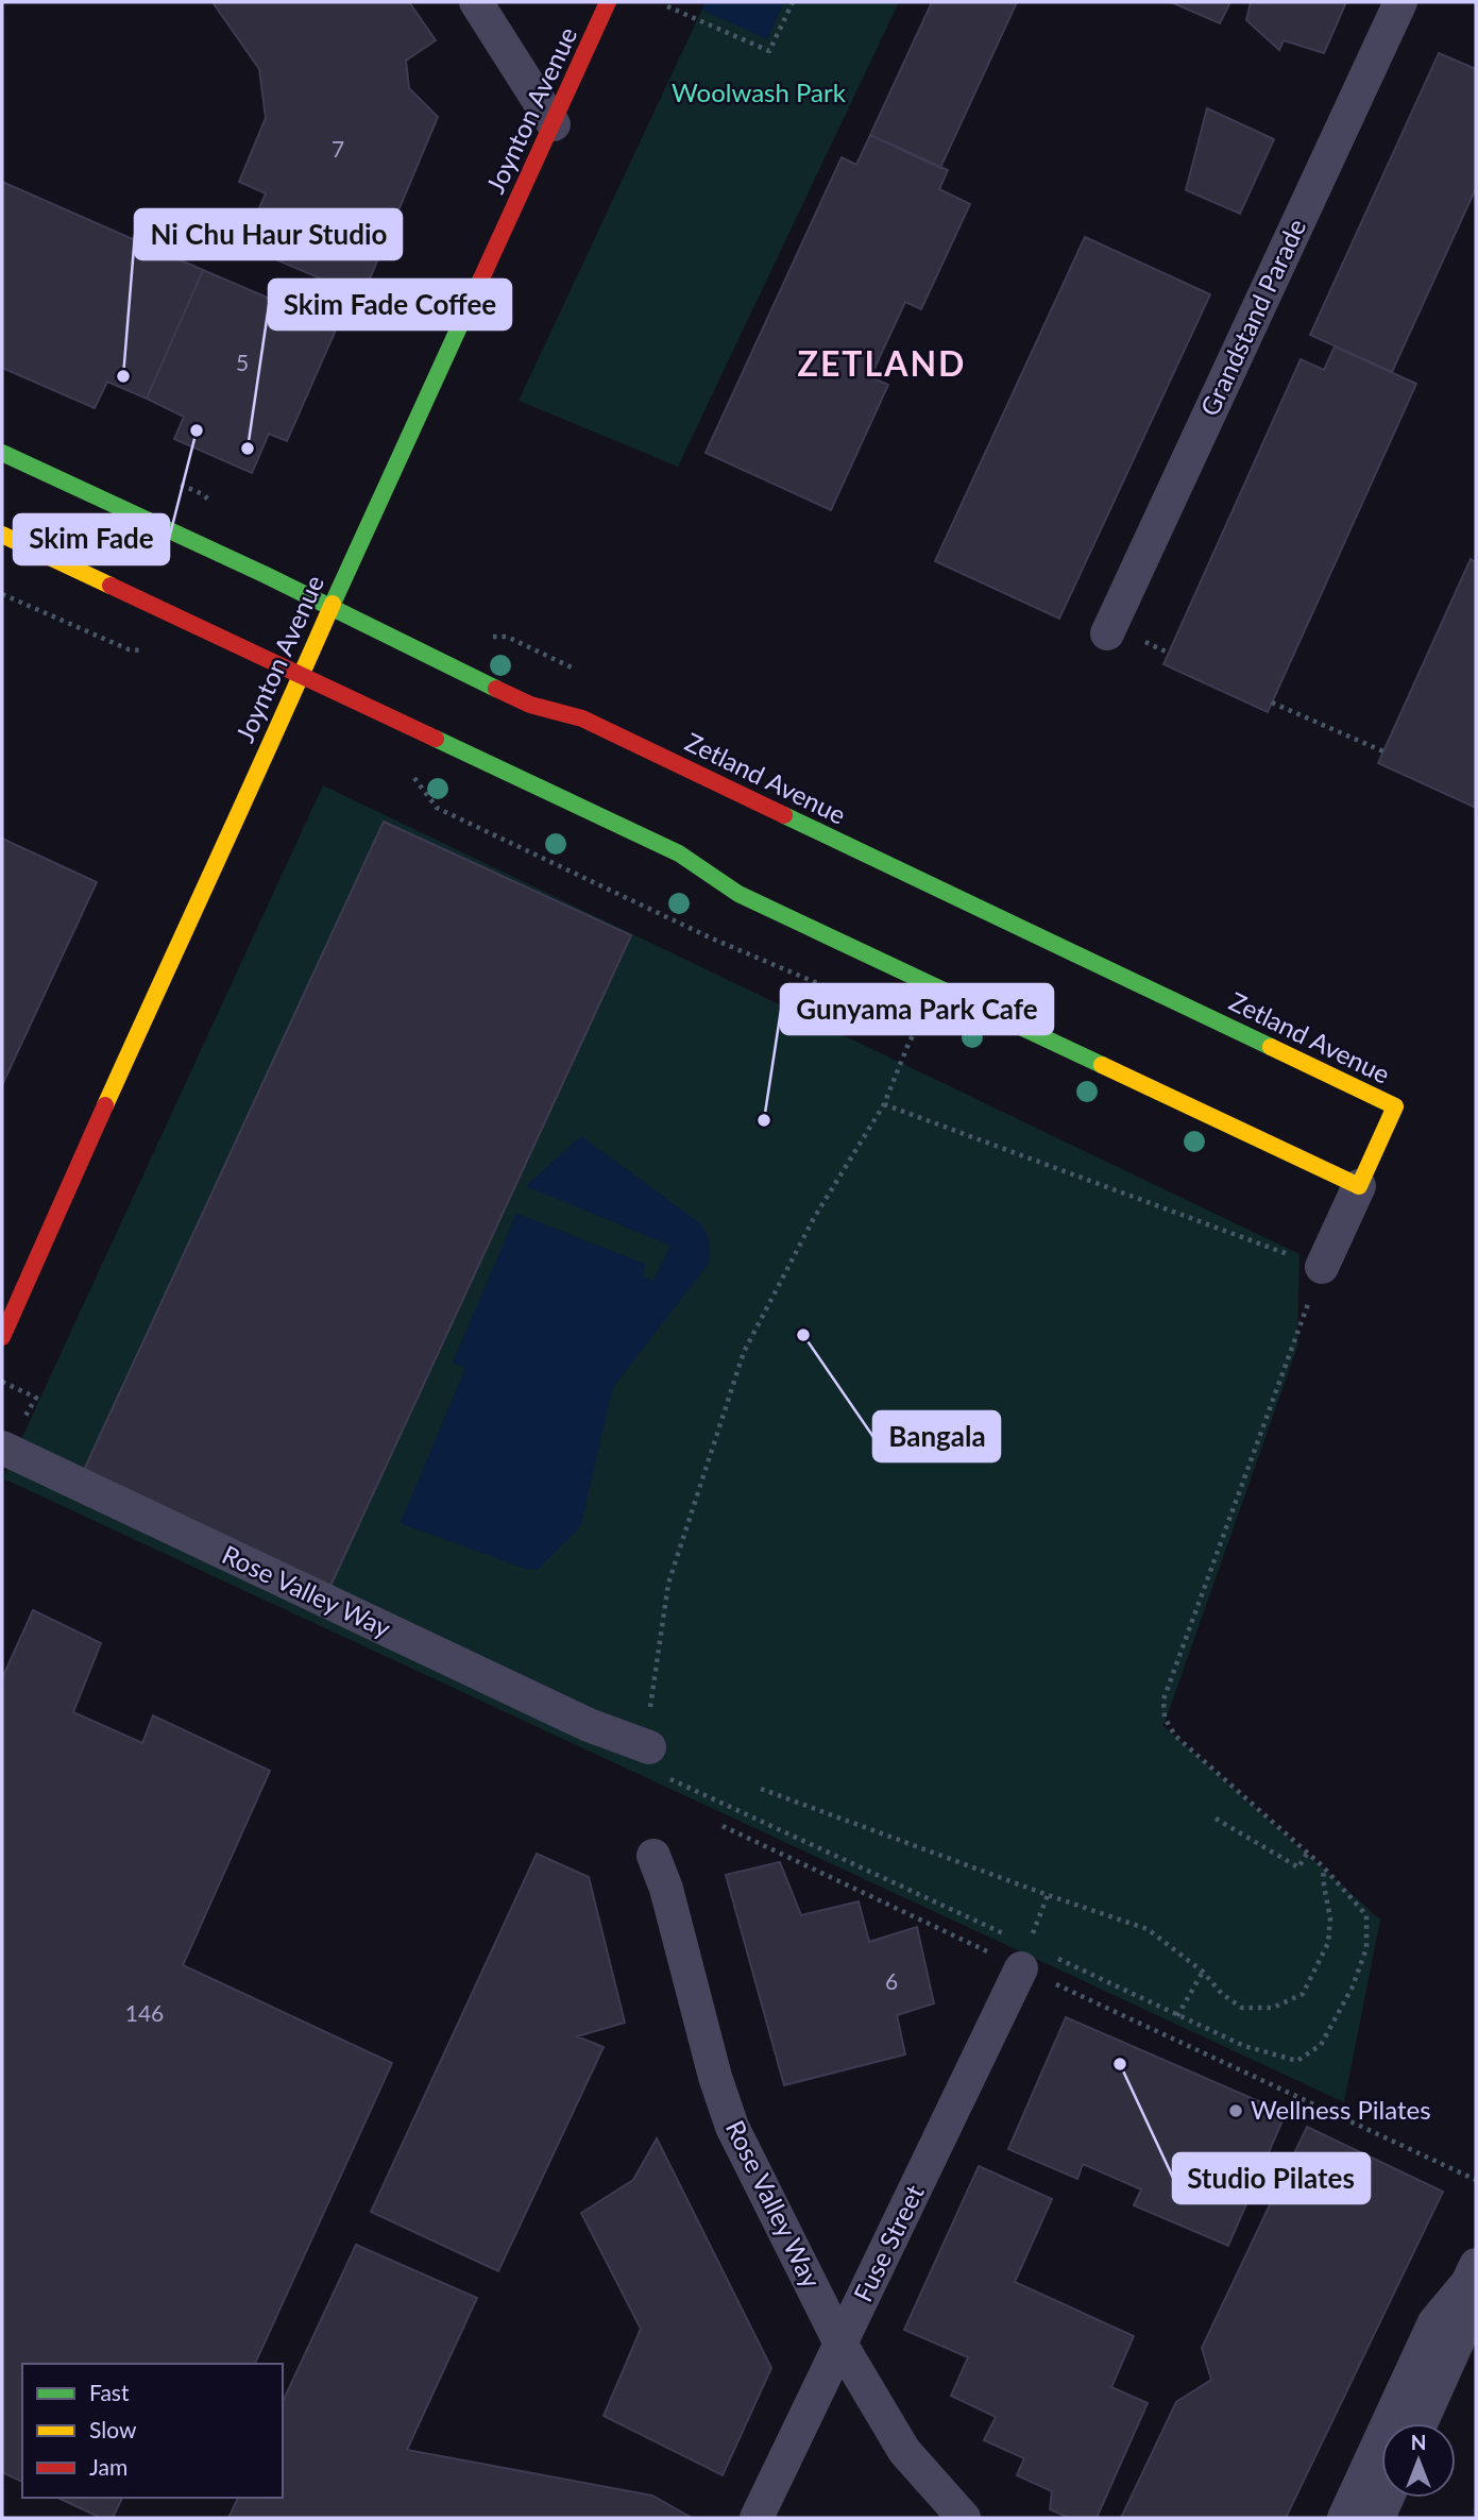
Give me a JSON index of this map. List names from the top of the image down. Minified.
{"streets":{"street":["Joynton Avenue","Grandstand Parade","Zetland Avenue","Rose Valley Way","Fuse Street"]},"crossings":[["Joynton Avenue","Zetland Avenue"],["Rose Valley Way","Fuse Street"]],"districts":["ZETLAND"],"parks":["Woolwash Park"],"places":["Ni Chu Haur Studio","Skim Fade","Skim Fade Coffee","Gunyama Park Cafe","Bangala","Studio Pilates","Wellness Pilates"],"house_numbers":["7","5","6","146"],"legend":["Fast","Slow","Jam"],"north":"top"}
